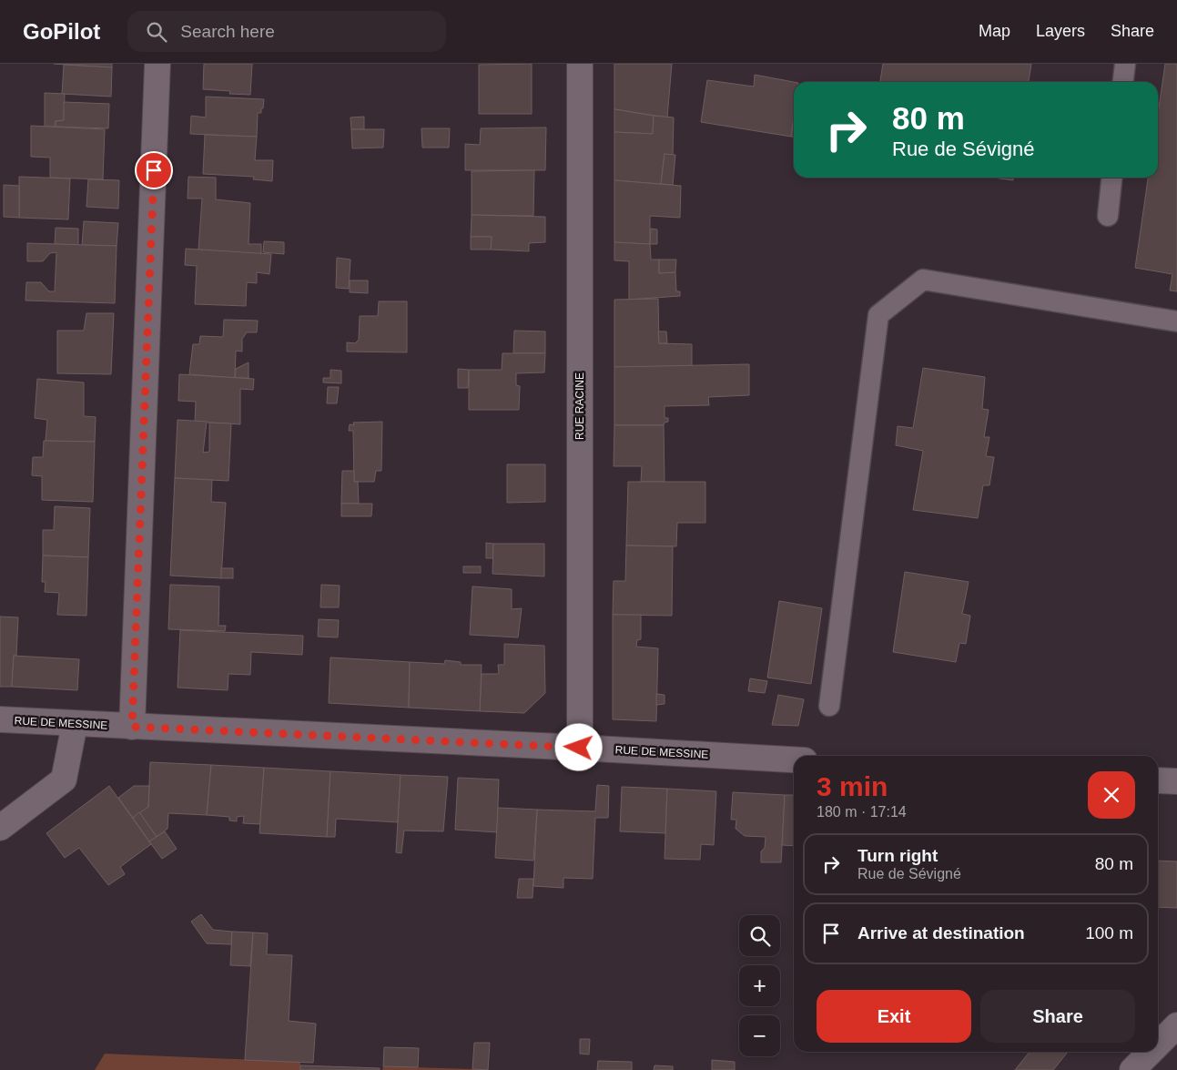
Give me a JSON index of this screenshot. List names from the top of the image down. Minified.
{"streets":{"street":["RUE RACINE","RUE DE MESSINE"]},"crossings":[["RUE RACINE","RUE DE MESSINE"]],"page":{"header":"GoPilot","search":"Search here","nav":["Map","Layers","Share"],"turn":["80 m","Rue de Sévigné"],"heading":["3 min","180 m · 17:14"],"list":[{"name":"Turn right","note":"Rue de Sévigné","value":"80 m"},{"name":"Arrive at destination","value":"100 m"}],"map_buttons":["+","−"],"buttons":["Exit","Share"]}}
